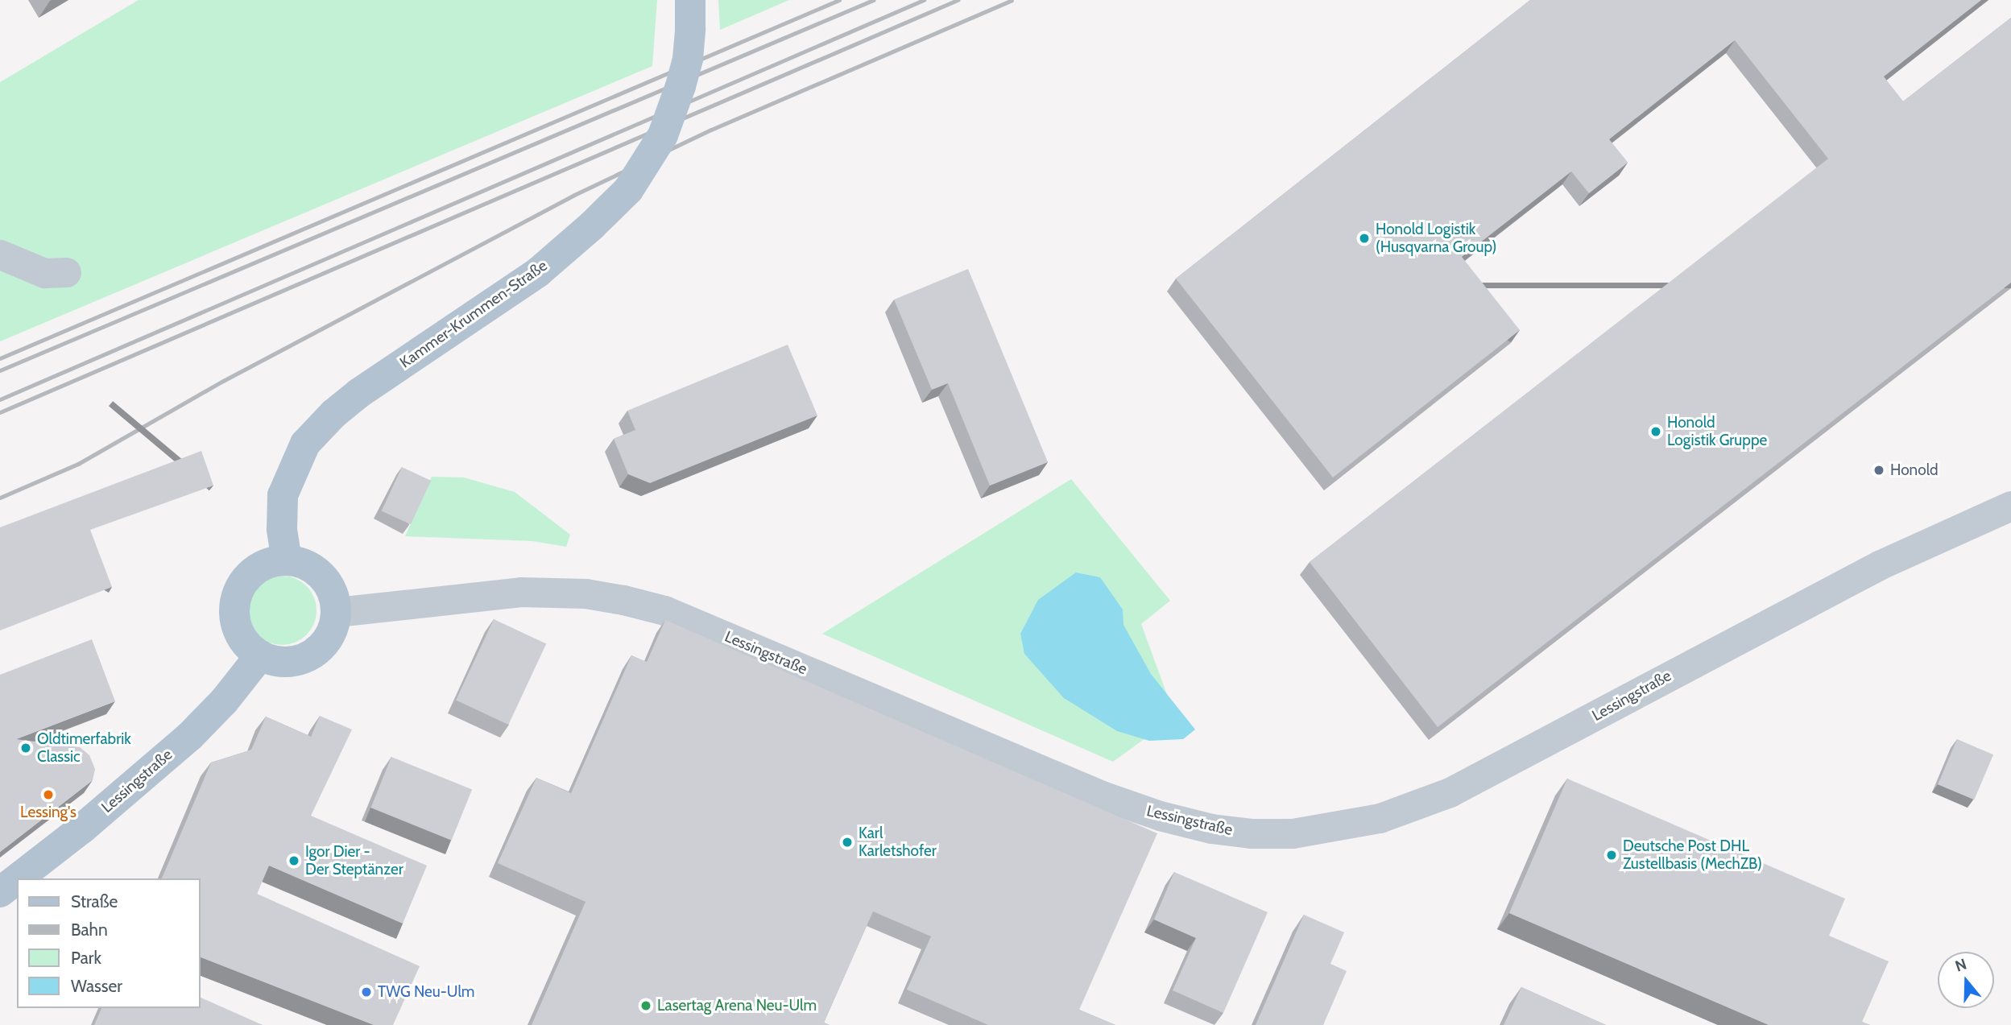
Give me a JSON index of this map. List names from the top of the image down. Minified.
{"streets":{"main road":["Kammer-Krummen-Straße","Lessingstraße"]},"crossings":[["Kammer-Krummen-Straße","Lessingstraße"]],"places":["Honold Logistik (Husqvarna Group)","Honold Logistik Gruppe","Honold","Oldtimerfabrik Classic","Lessing's","Karl Karletshofer","Deutsche Post DHL Zustellbasis (MechZB)","Igor Dier - Der Steptänzer","TWG Neu-Ulm","Lasertag Arena Neu-Ulm"],"legend":["Straße","Bahn","Park","Wasser"],"north":"top"}
